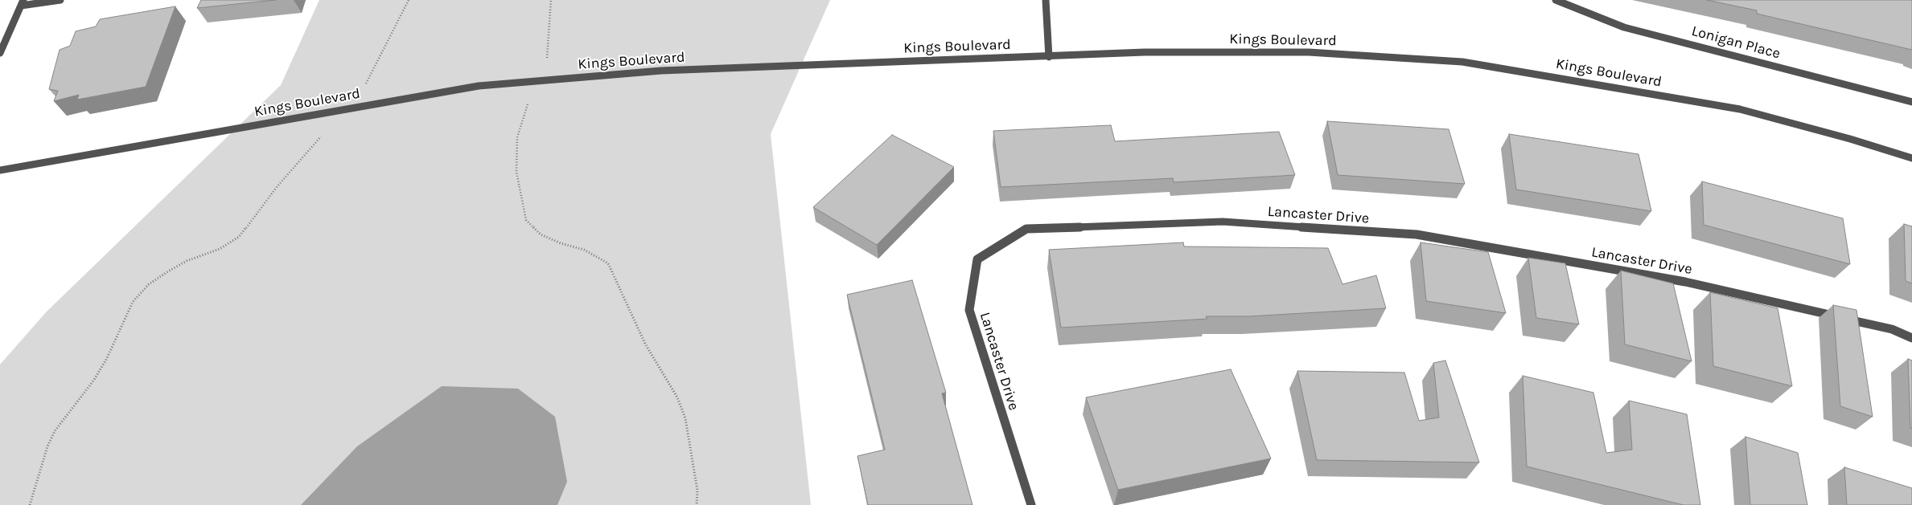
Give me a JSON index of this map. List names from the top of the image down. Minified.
{"streets":{"street":["Kings Boulevard","Lonigan Place","Lancaster Drive"]}}
